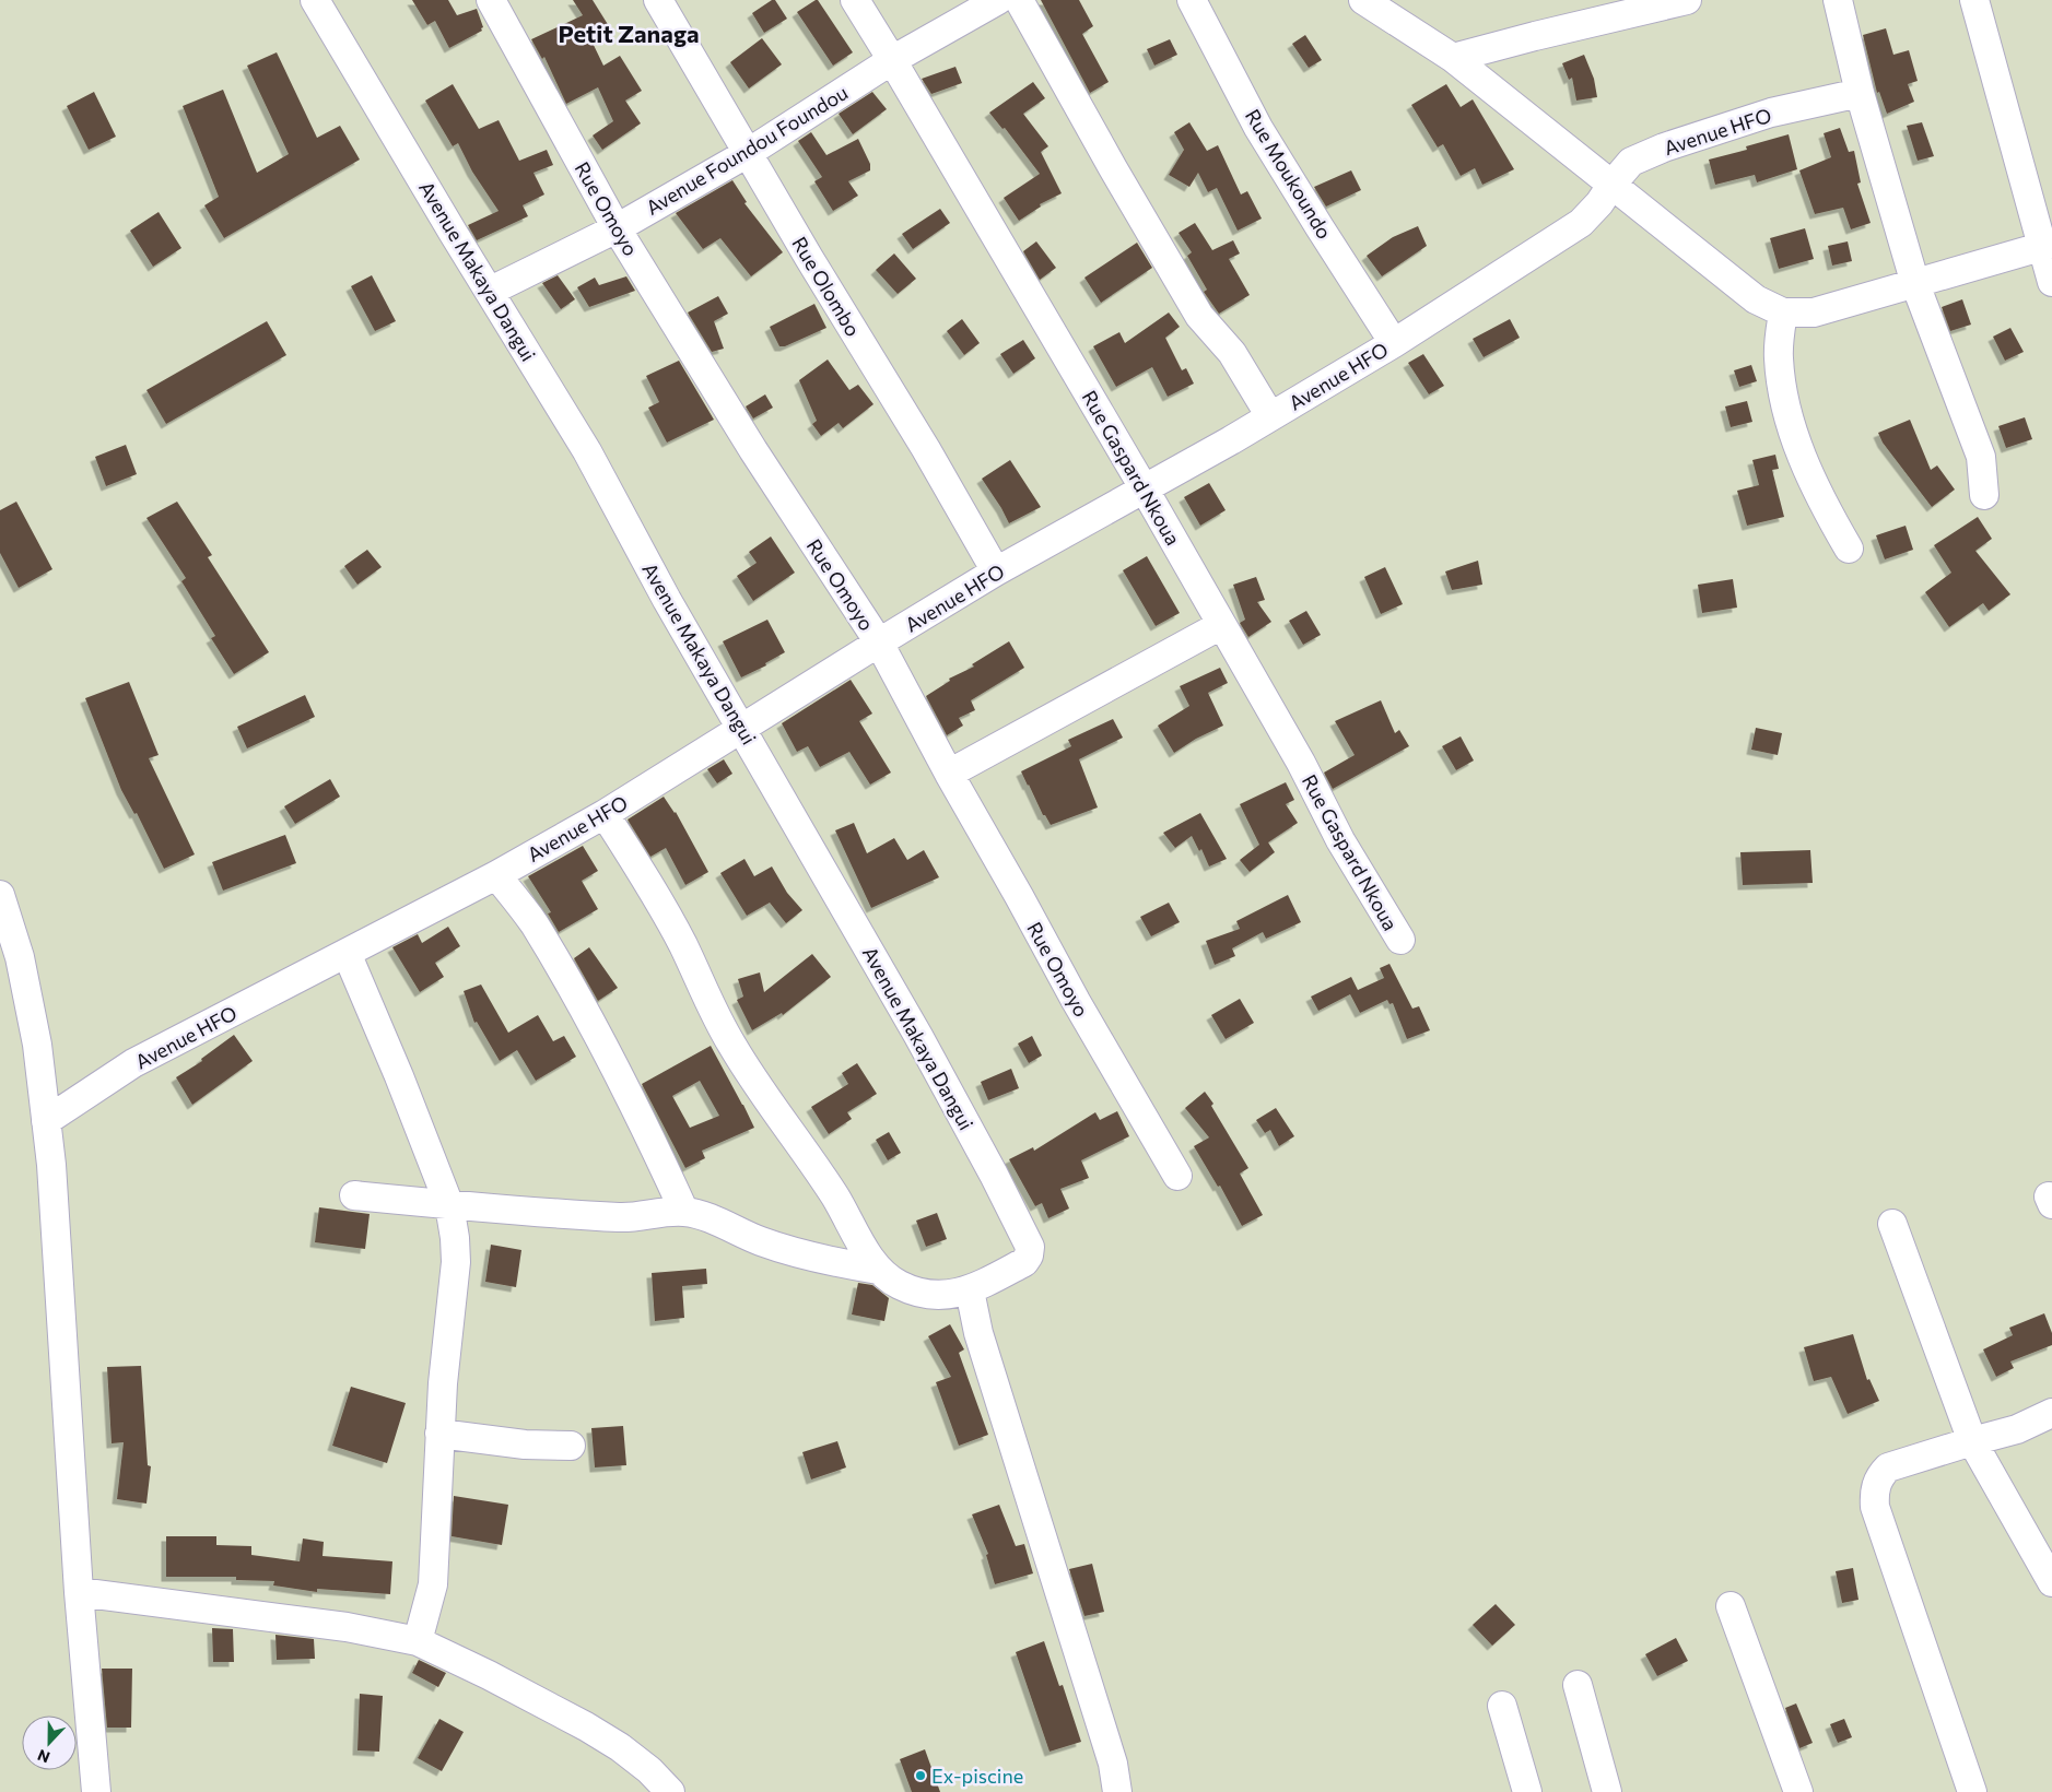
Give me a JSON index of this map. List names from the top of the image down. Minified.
{"streets":{"street":["Avenue HFO","Avenue Foundou Foundou","Rue Moukoundo","Rue Omoyo","Avenue Makaya Dangui","Rue Olombo","Rue Gaspard Nkoua"]},"crossings":[["Avenue HFO","Rue Moukoundo"],["Avenue HFO","Rue Omoyo"],["Avenue HFO","Avenue Makaya Dangui"],["Avenue HFO","Rue Olombo"],["Avenue HFO","Rue Gaspard Nkoua"],["Avenue Foundou Foundou","Rue Omoyo"],["Avenue Foundou Foundou","Avenue Makaya Dangui"],["Avenue Foundou Foundou","Rue Olombo"],["Avenue Foundou Foundou","Rue Gaspard Nkoua"]],"districts":["Petit Zanaga"],"places":["Ex-piscine"],"north":"bottom"}
